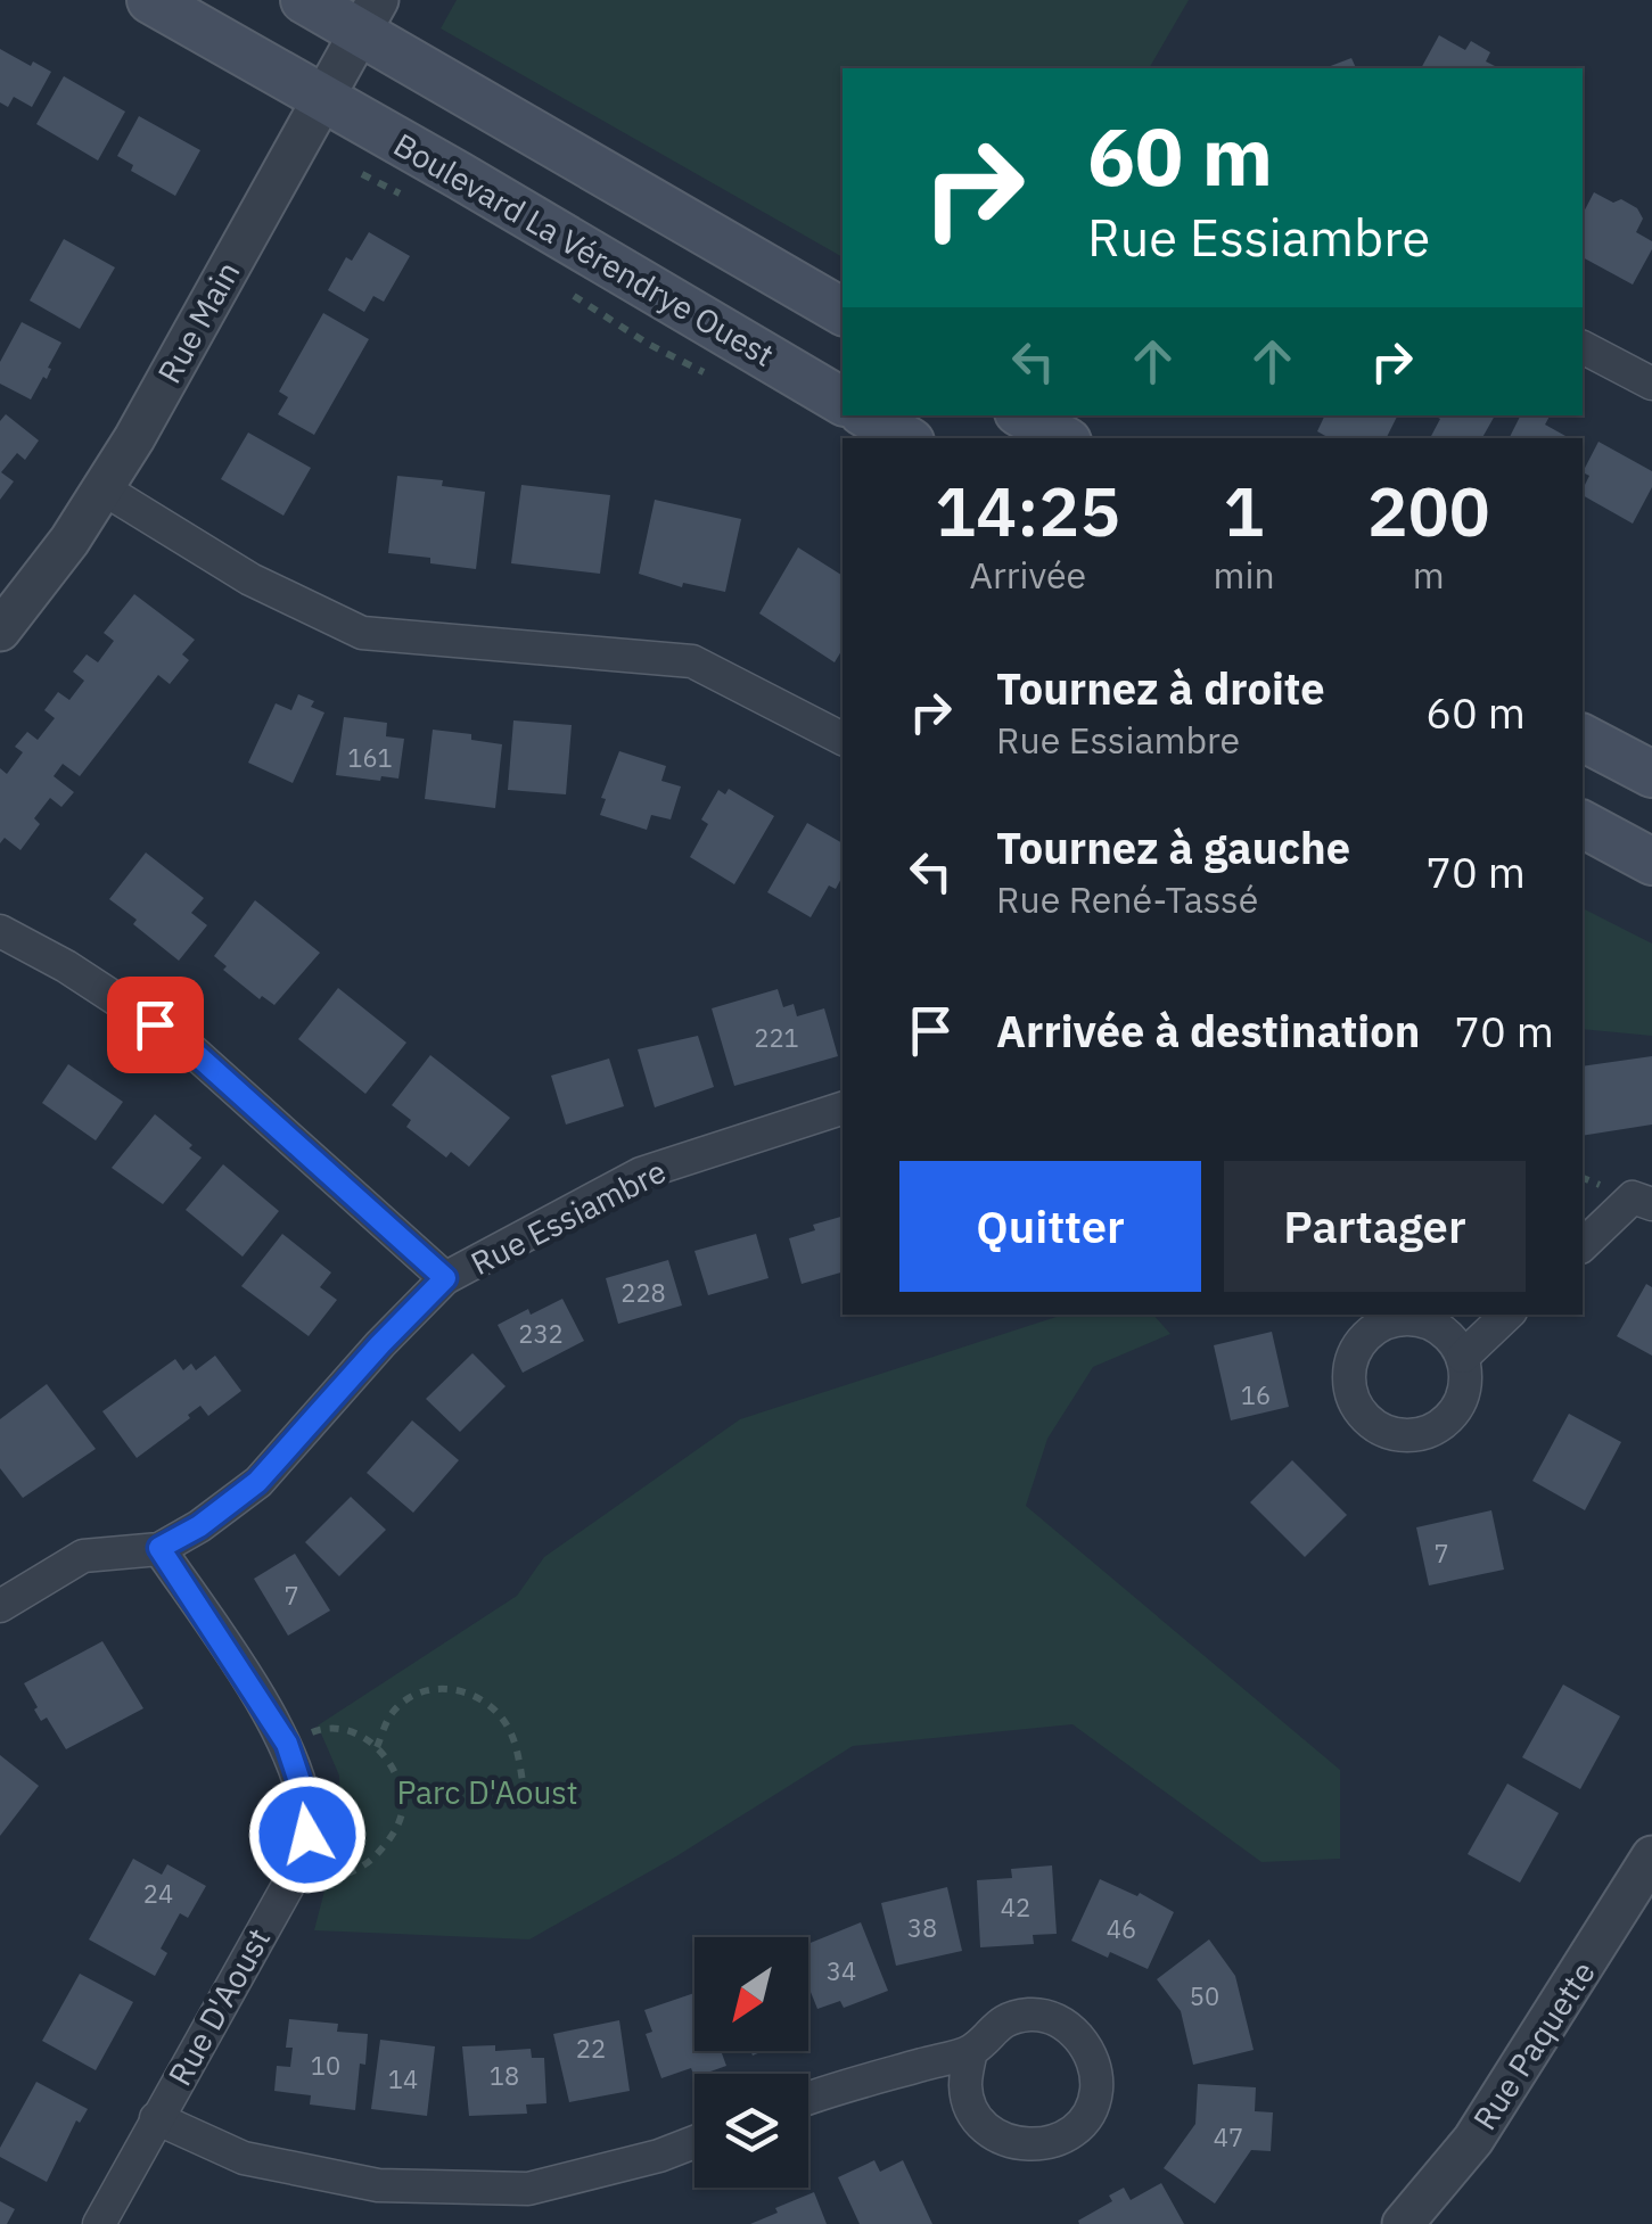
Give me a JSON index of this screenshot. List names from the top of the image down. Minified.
{"streets":{"main road":["Boulevard La Vérendrye Ouest"],"street":["Rue Main","Rue Essiambre","Rue D'Aoust","Rue Paquette"]},"crossings":[["Boulevard La Vérendrye Ouest","Rue Main"],["Rue Essiambre","Rue D'Aoust"]],"parks":["Parc D'Aoust"],"house_numbers":["161","221","228","232","16","7","7","24","42","38","46","34","50","22","10","18","14","47"],"north":"bottom left","page":{"turn":["60 m","Rue Essiambre"],"eta":["14:25","Arrivée","1","min","200","m"],"list":[{"name":"Tournez à droite","note":"Rue Essiambre","value":"60 m"},{"name":"Tournez à gauche","note":"Rue René-Tassé","value":"70 m"},{"name":"Arrivée à destination","value":"70 m"}],"buttons":["Quitter","Partager"]}}
